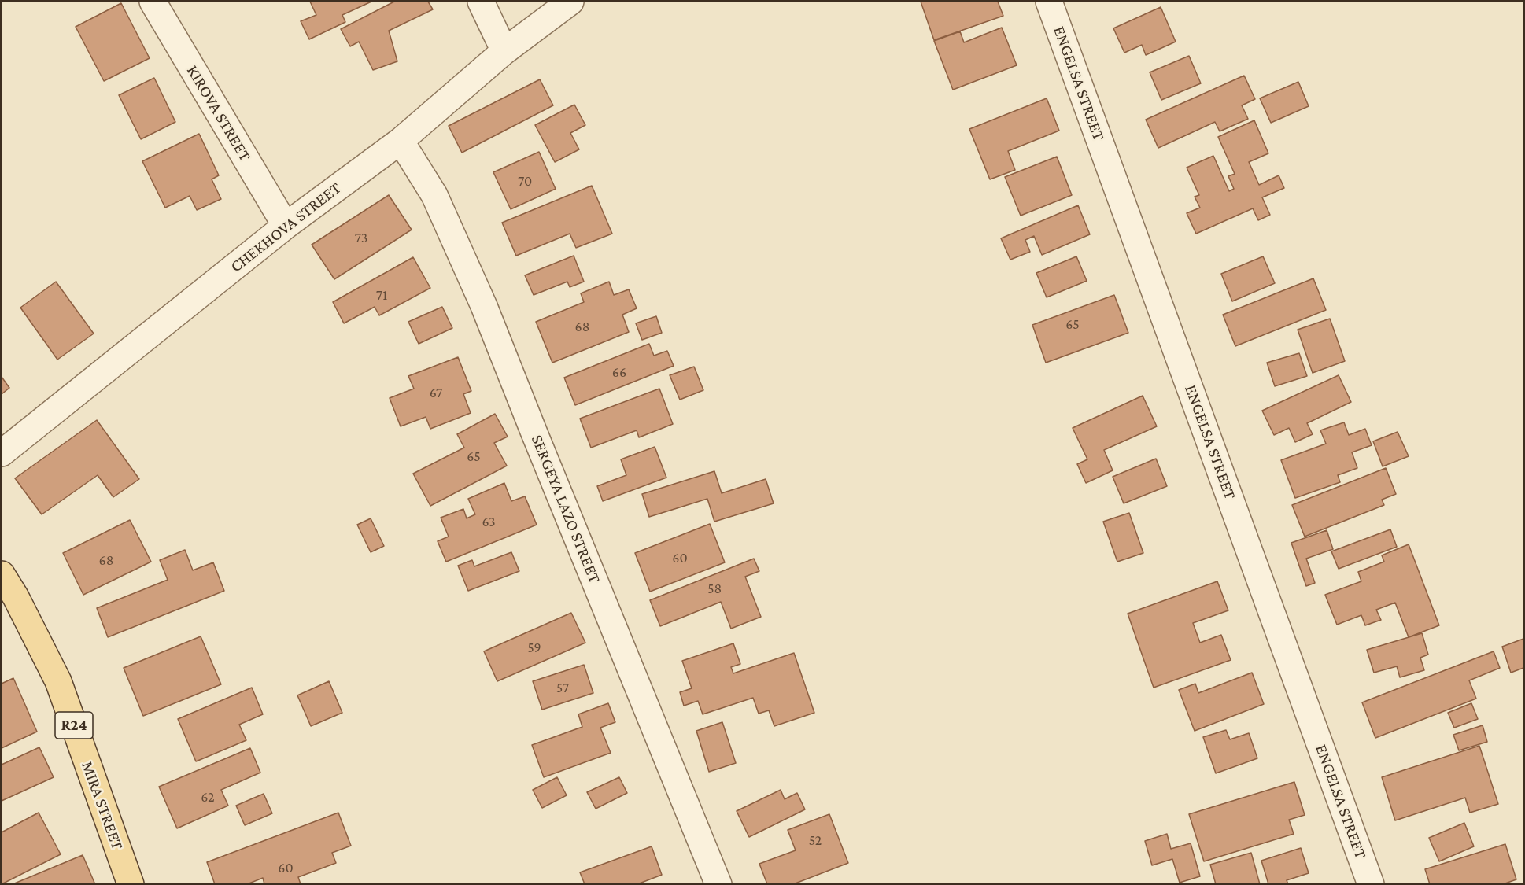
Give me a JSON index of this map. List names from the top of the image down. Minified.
{"streets":{"main road":["R24","MIRA STREET"],"street":["ENGELSA STREET","KIROVA STREET","CHEKHOVA STREET","SERGEYA LAZO STREET"]},"crossings":[["KIROVA STREET","CHEKHOVA STREET"],["CHEKHOVA STREET","SERGEYA LAZO STREET"]],"house_numbers":["70","73","71","65","68","66","67","65","63","60","68","58","59","57","62","52","60"]}
